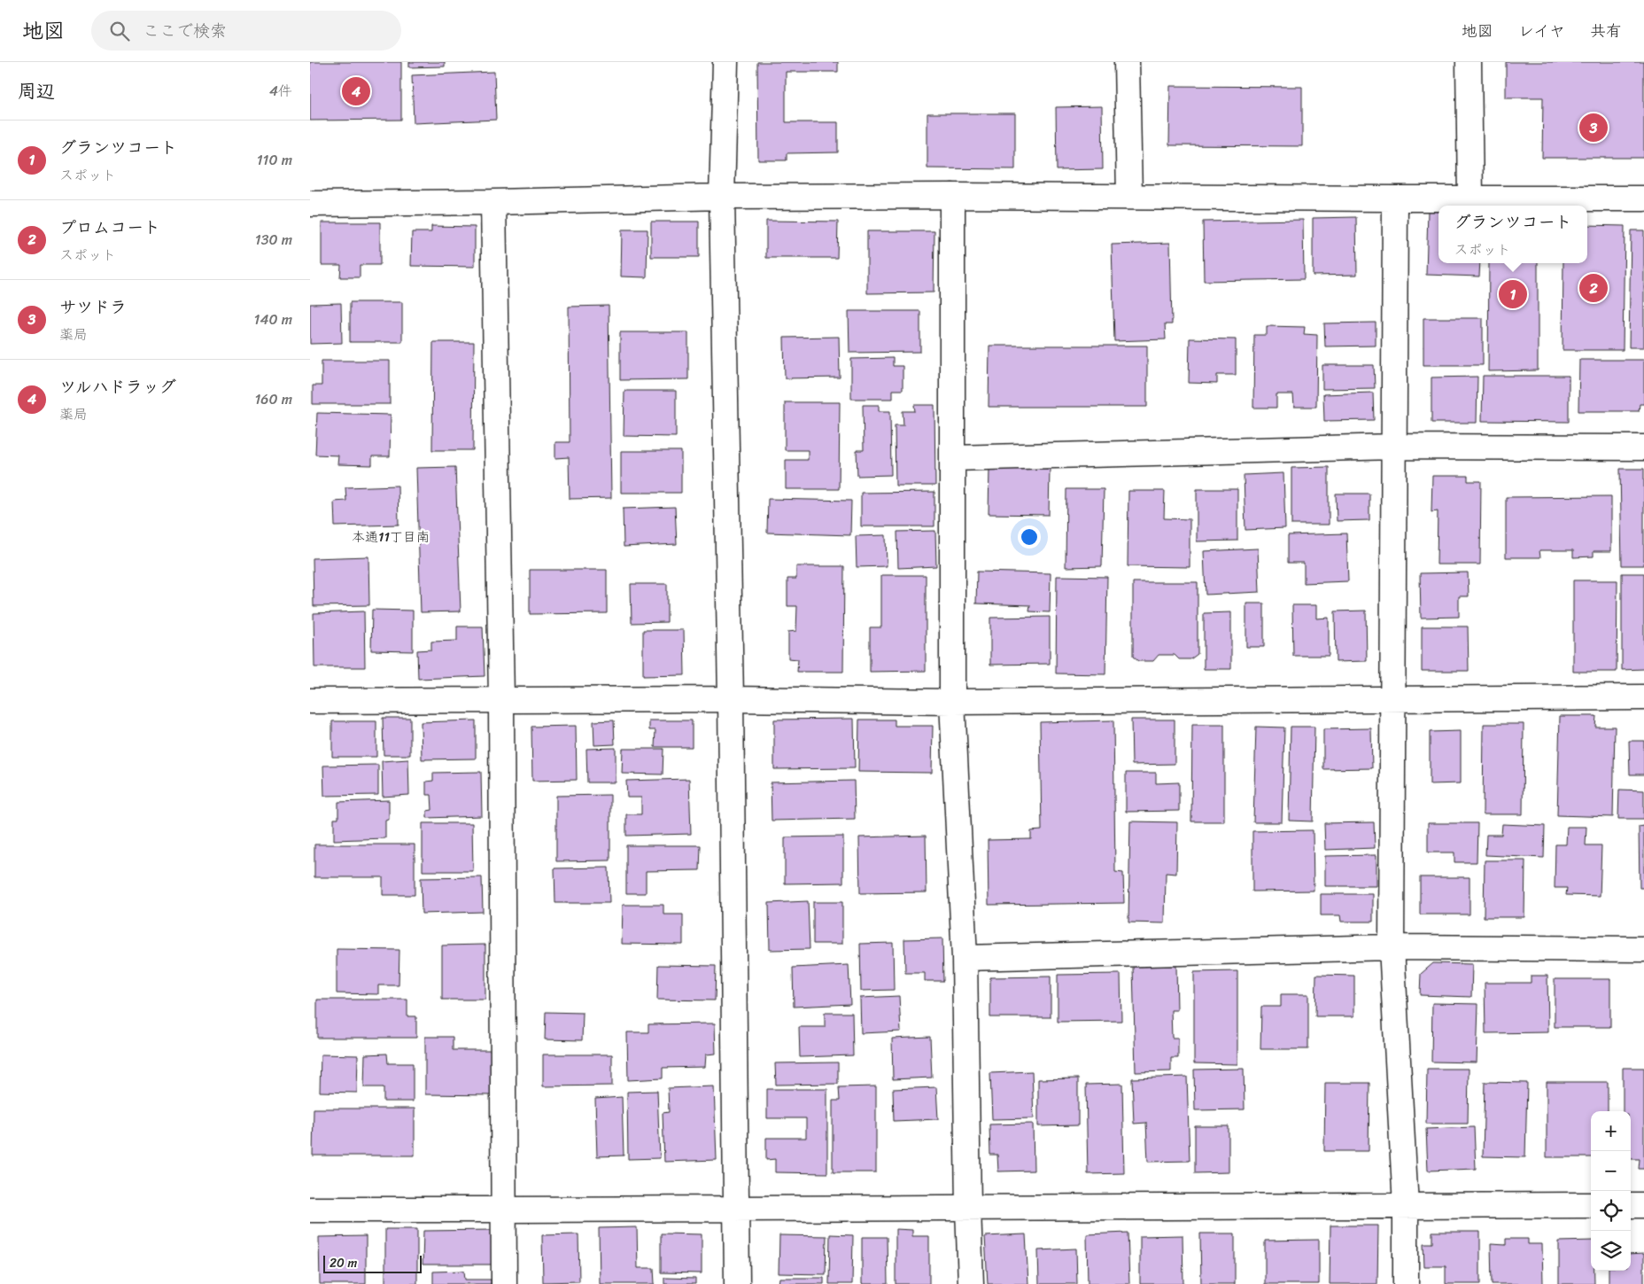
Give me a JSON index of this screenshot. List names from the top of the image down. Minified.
{"districts":["本通11丁目南"],"scale_bar":"20 m","page":{"header":"地図","search":"ここで検索","nav":["地図","レイヤ","共有"],"heading":["周辺","4件"],"pins":["4","3","2","1"],"list":[{"mark":"1","name":"グランツコート","note":"スポット","value":"110 m"},{"mark":"2","name":"プロムコート","note":"スポット","value":"130 m"},{"mark":"3","name":"サツドラ","note":"薬局","value":"140 m"},{"mark":"4","name":"ツルハドラッグ","note":"薬局","value":"160 m"}],"popup":["グランツコート","スポット"],"map_buttons":["+","−"],"scale":"20 m"}}
